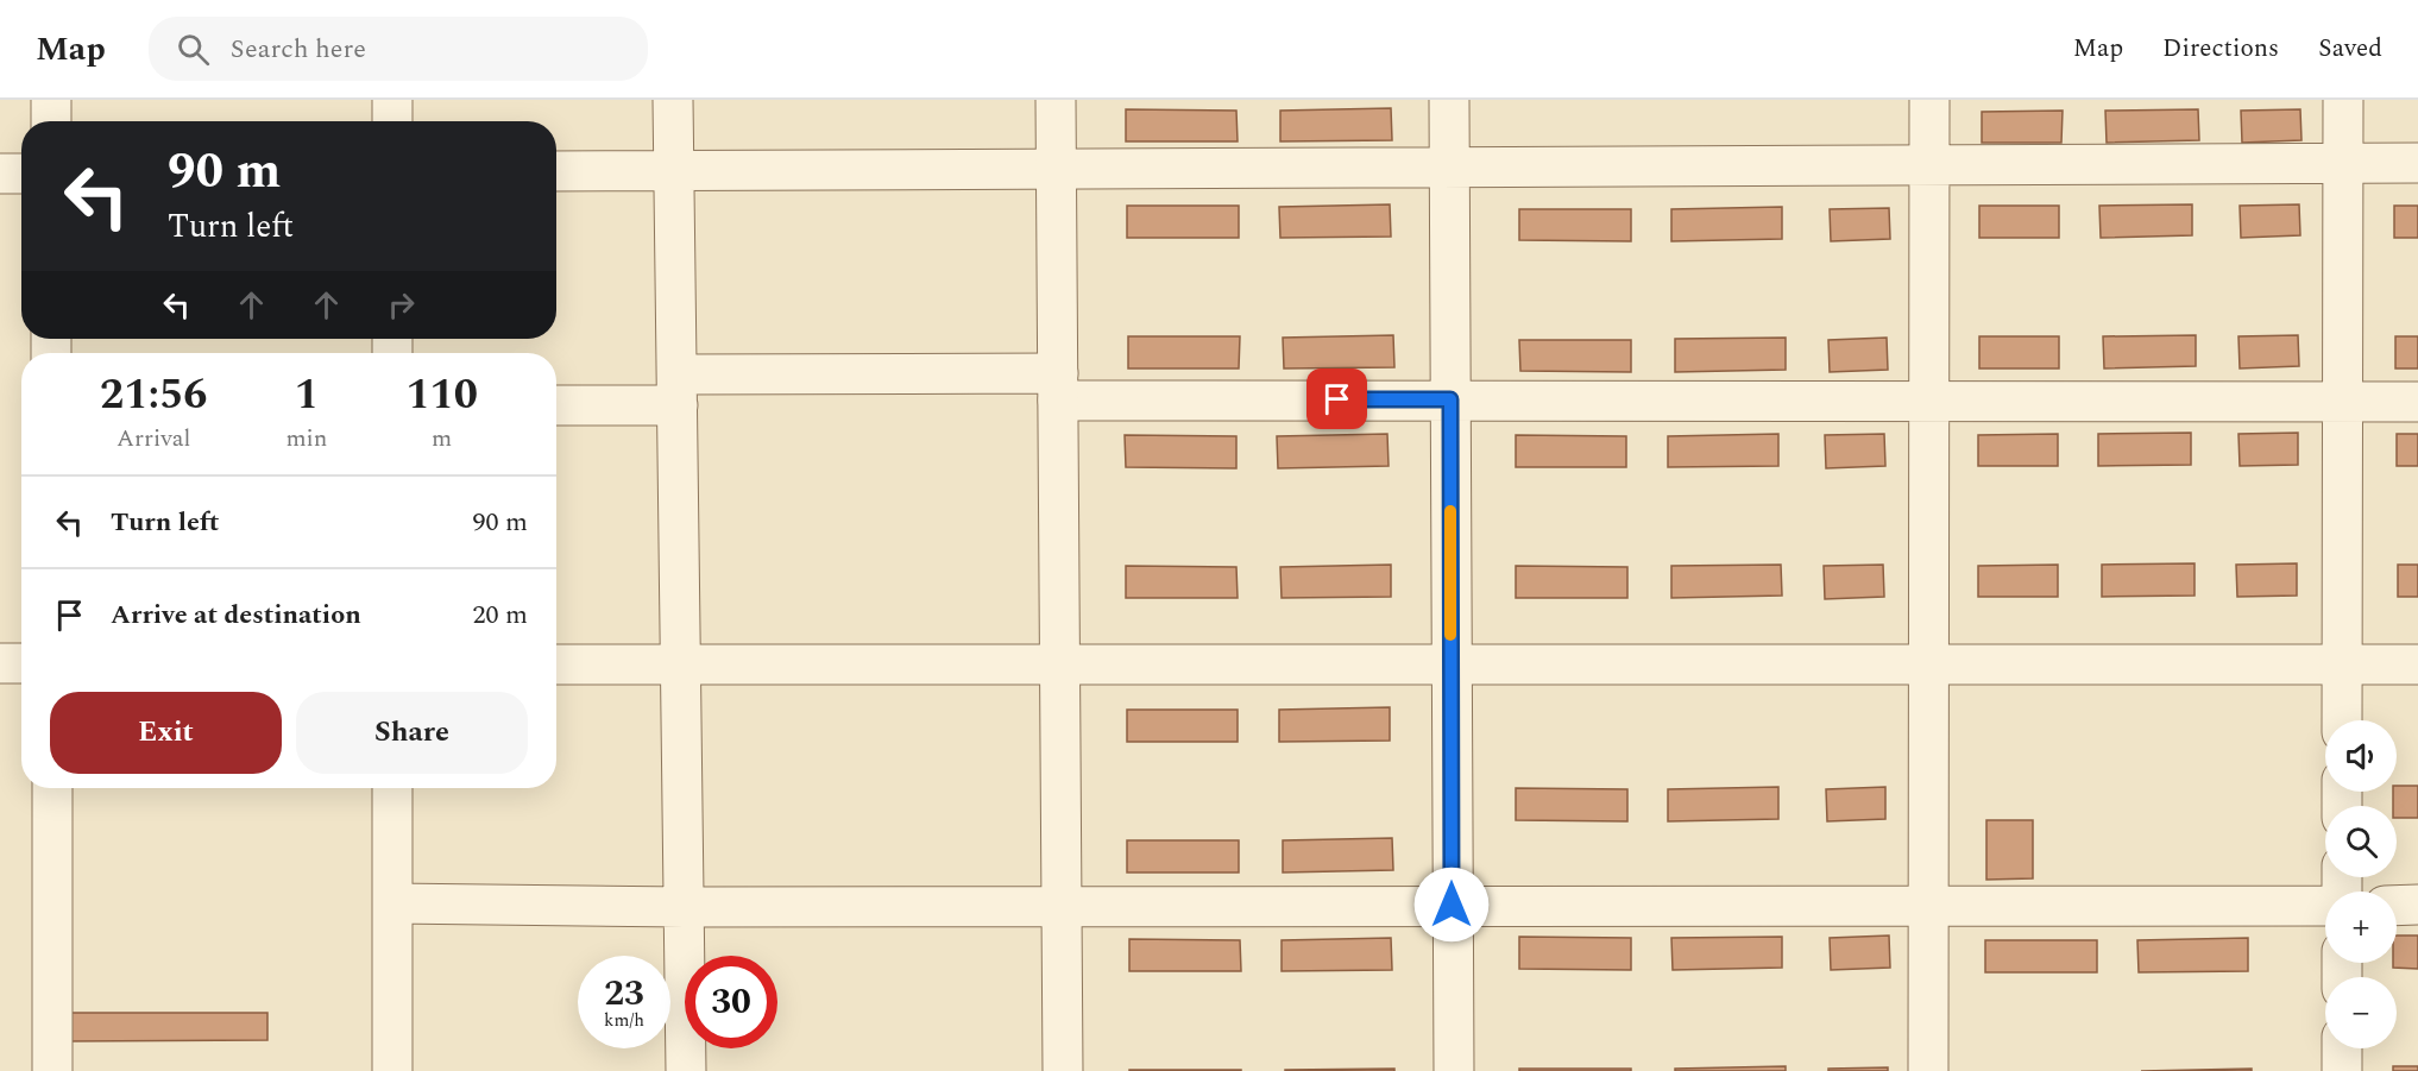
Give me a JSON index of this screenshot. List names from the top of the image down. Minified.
{"page":{"header":"Map","search":"Search here","nav":["Map","Directions","Saved"],"turn":["90 m","Turn left"],"eta":["21:56","Arrival","1","min","110","m"],"list":[{"name":"Turn left","value":"90 m"},{"name":"Arrive at destination","value":"20 m"}],"buttons":["Exit","Share"],"map_buttons":["+","−"],"speed":"23 km/h","limit":"30"}}
